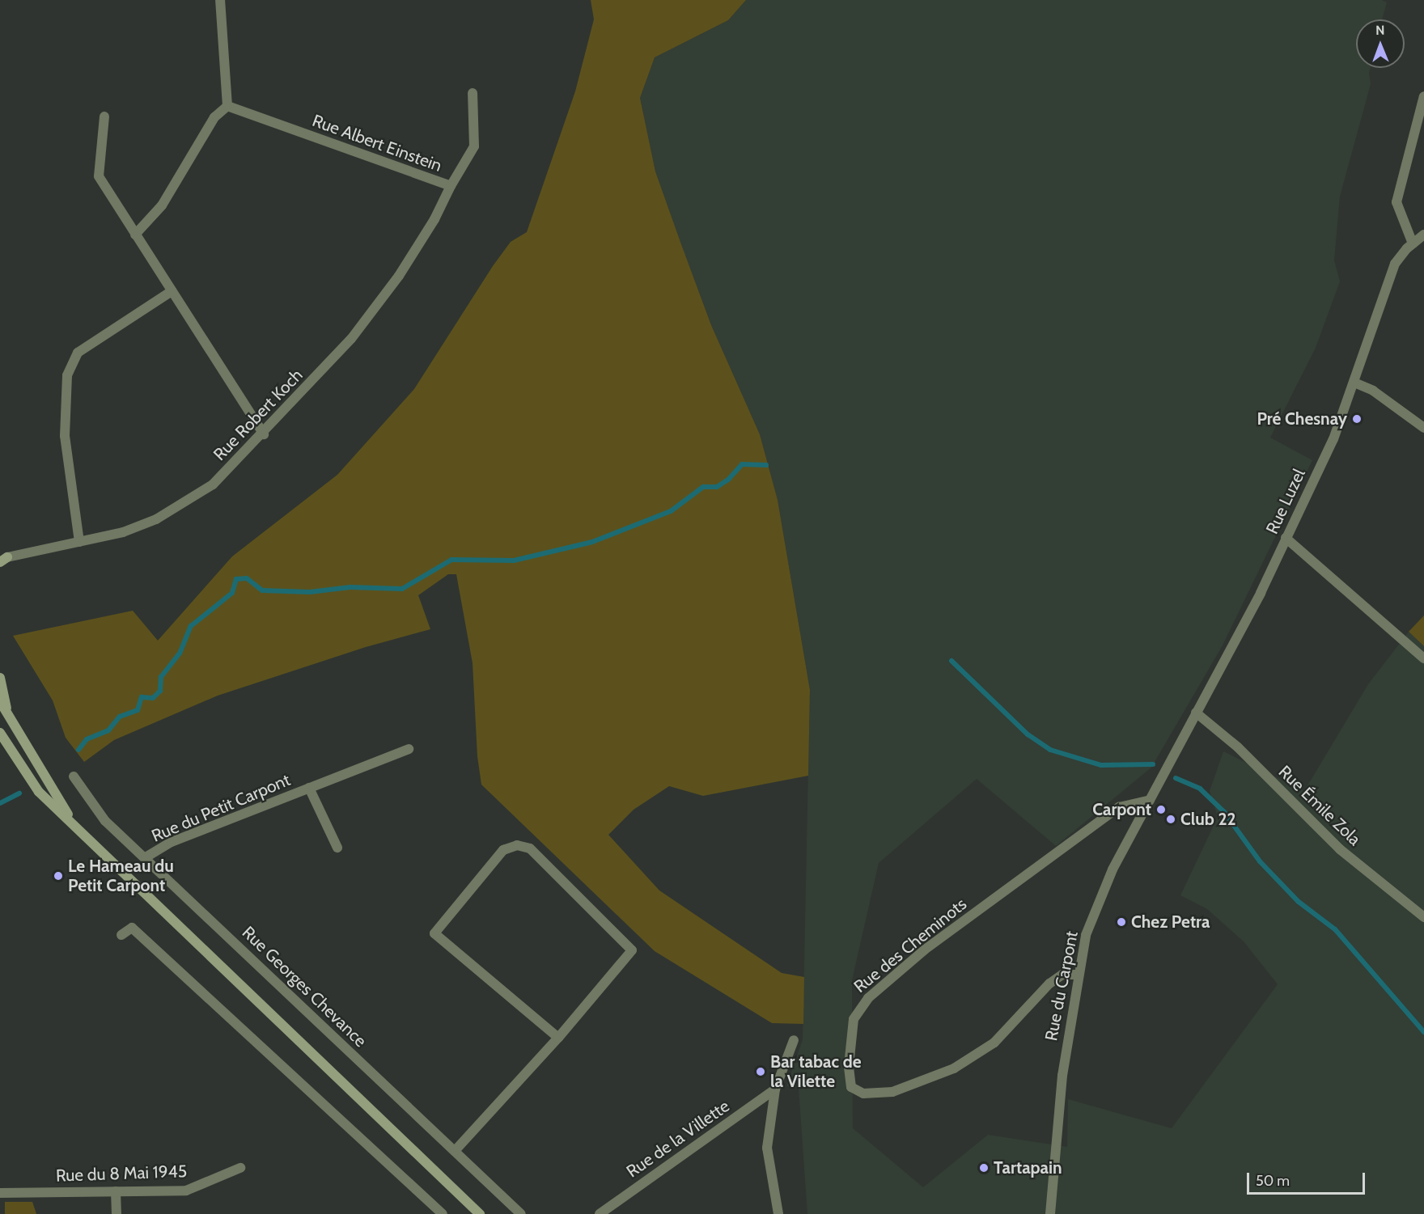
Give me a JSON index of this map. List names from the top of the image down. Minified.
{"streets":{"street":["Rue Albert Einstein","Rue Robert Koch","Rue Luzel","Rue Émile Zola","Rue du Petit Carpont","Rue des Cheminots","Rue du Carpont","Rue Georges Chevance","Rue de la Villette","Rue du 8 Mai 1945"]},"crossings":[["Rue Albert Einstein","Rue Robert Koch"],["Rue Luzel","Rue Émile Zola"],["Rue Luzel","Rue du Carpont"],["Rue du Petit Carpont","Rue Georges Chevance"],["Rue des Cheminots","Rue du Carpont"]],"places":["Pré Chesnay","Carpont","Club 22","Le Hameau du Petit Carpont","Chez Petra","Bar tabac de la Vilette","Tartapain"],"scale_bar":"50 m","north":"top"}
